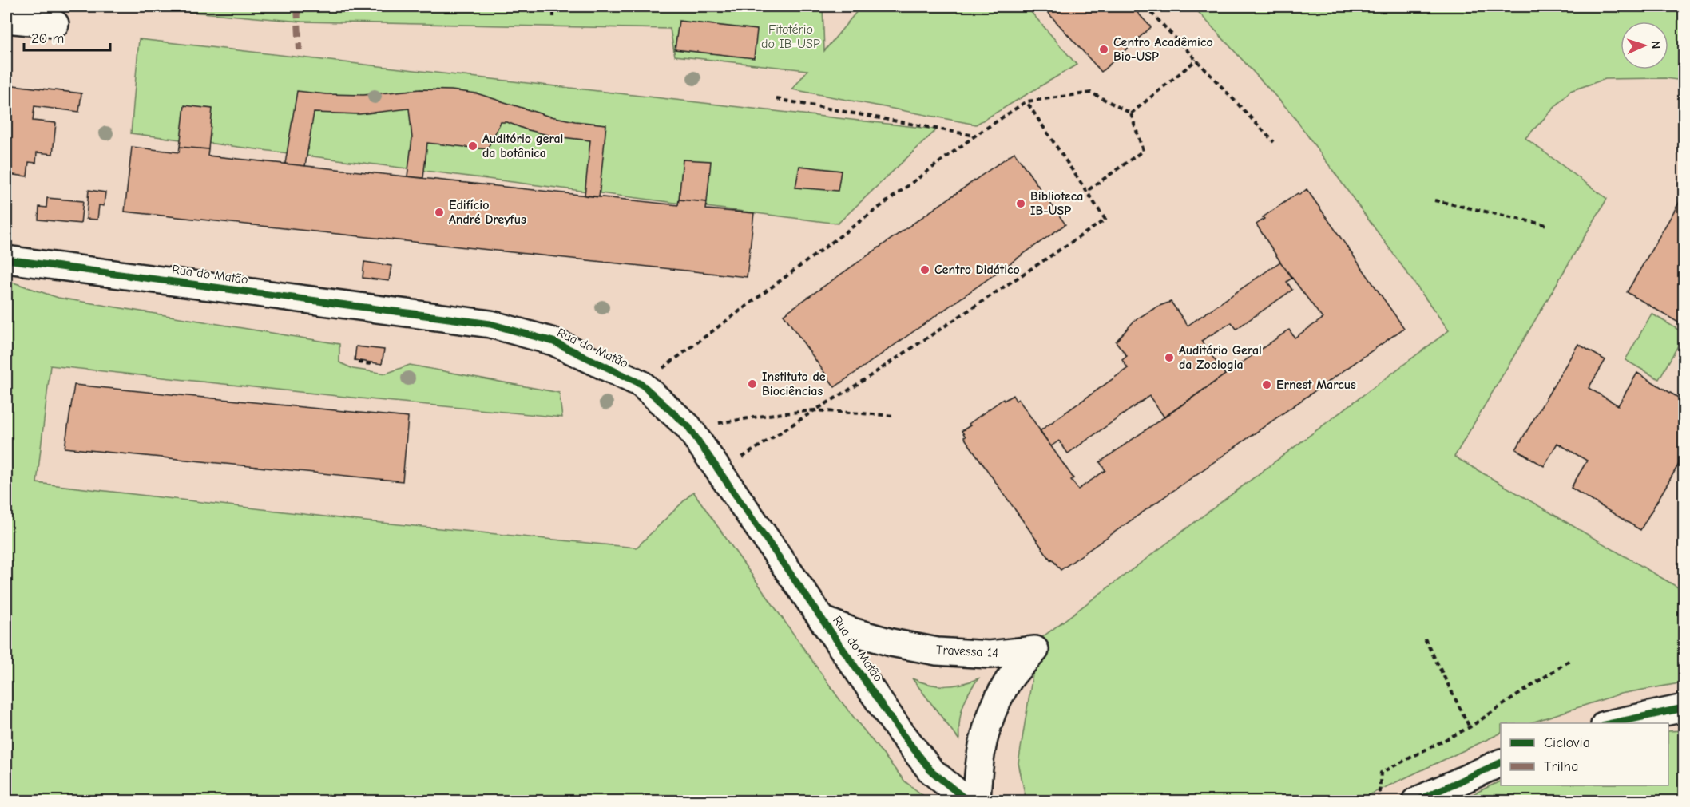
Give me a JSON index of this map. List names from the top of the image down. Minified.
{"streets":{"street":["Rua do Matão","Travessa 14"]},"crossings":[["Rua do Matão","Travessa 14"]],"parks":["Fitotério do IB-USP"],"places":["Centro Acadêmico Bio-USP","Auditório geral da botânica","Biblioteca IB-USP","Edifício André Dreyfus","Centro Didático","Auditório Geral da Zoologia","Instituto de Biociências","Ernest Marcus"],"legend":["Ciclovia","Trilha"],"scale_bar":"20 m","north":"right"}
